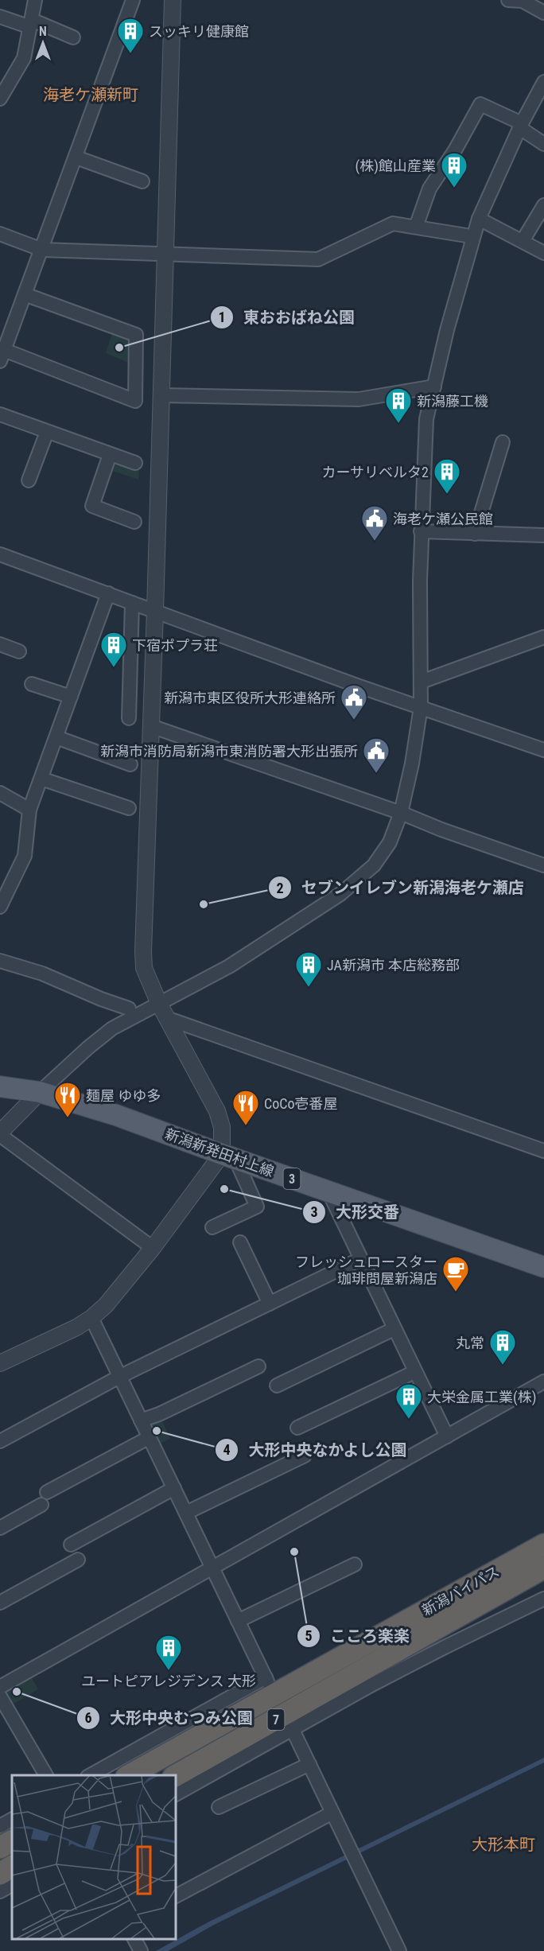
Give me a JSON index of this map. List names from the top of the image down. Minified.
{"streets":{"highway":["新潟バイパス","7"],"main road":["新潟新発田村上線","3"]},"districts":["海老ケ瀬新町","大形本町"],"places":{"building":["スッキリ健康館","(株)館山産業","新潟藤工機","カーサリベルタ2","下宿ポプラ荘","JA新潟市 本店総務部","丸常","大栄金属工業(株)","ユートピアレジデンス 大形"],"other":["東おおばね公園","セブンイレブン新潟海老ケ瀬店","大形交番","大形中央なかよし公園","こころ楽楽","大形中央むつみ公園"],"public building":["海老ケ瀬公民館","新潟市東区役所大形連絡所","新潟市消防局新潟市東消防署大形出張所"],"restaurant":["麺屋 ゆゆ多","CoCo壱番屋"],"cafe":["フレッシュロースター 珈琲問屋新潟店"]},"north":"top"}
